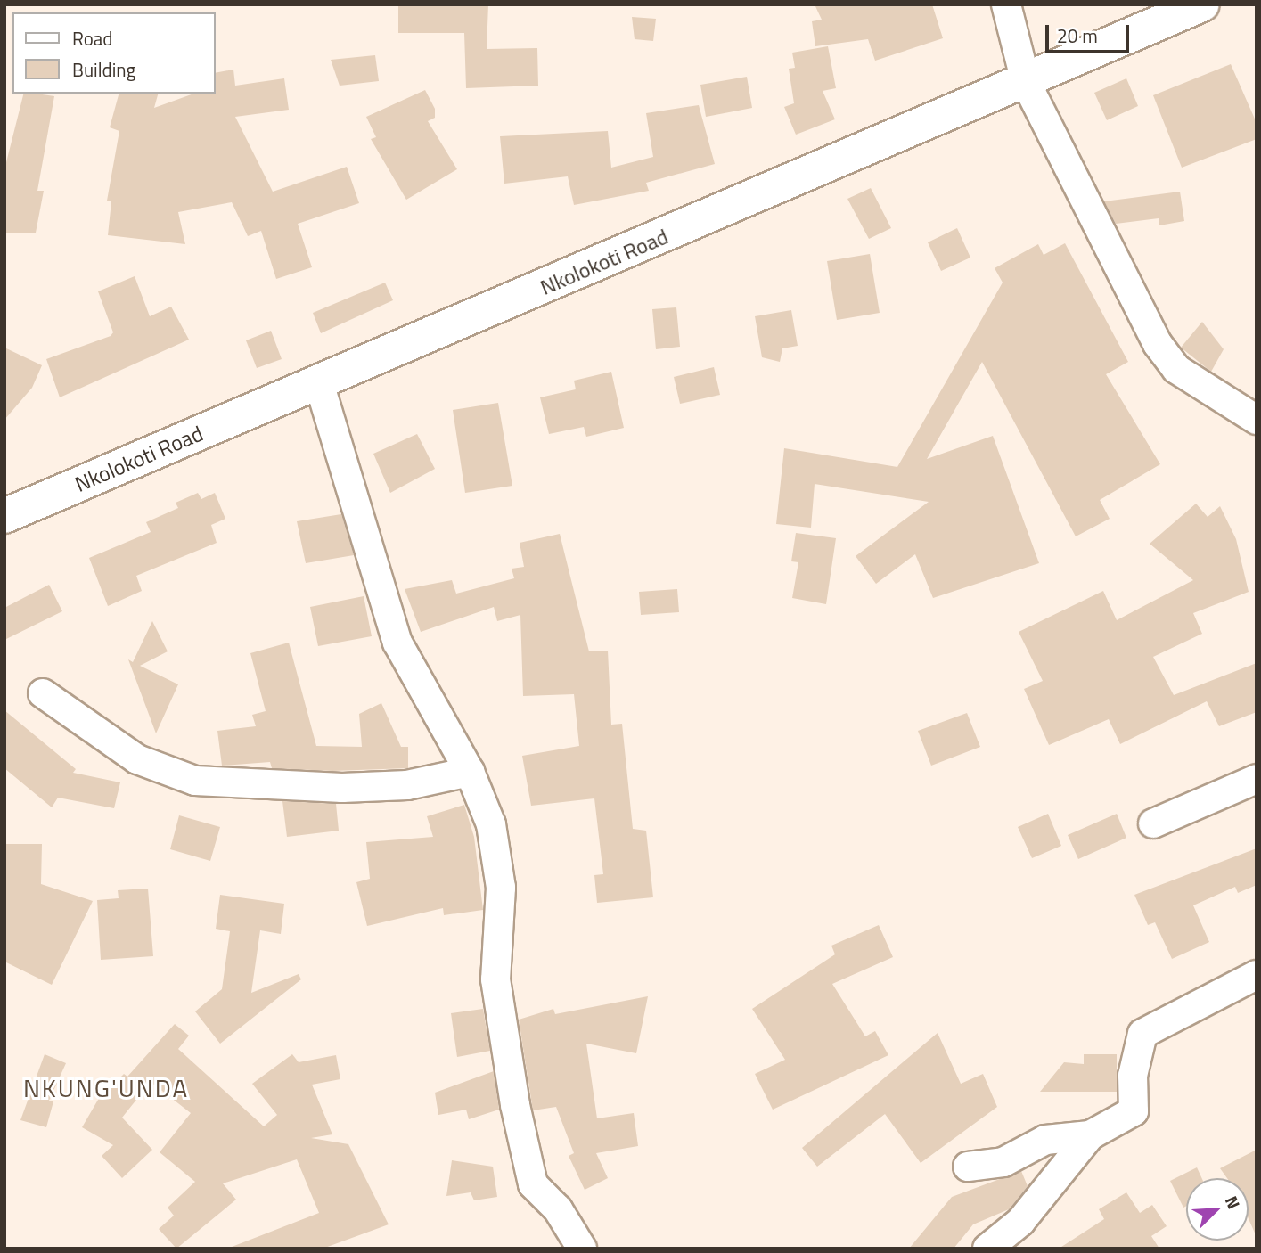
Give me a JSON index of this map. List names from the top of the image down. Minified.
{"streets":{"main road":["Nkolokoti Road"]},"districts":["NKUNG'UNDA"],"legend":["Road","Building"],"scale_bar":"20 m","north":"top right"}
